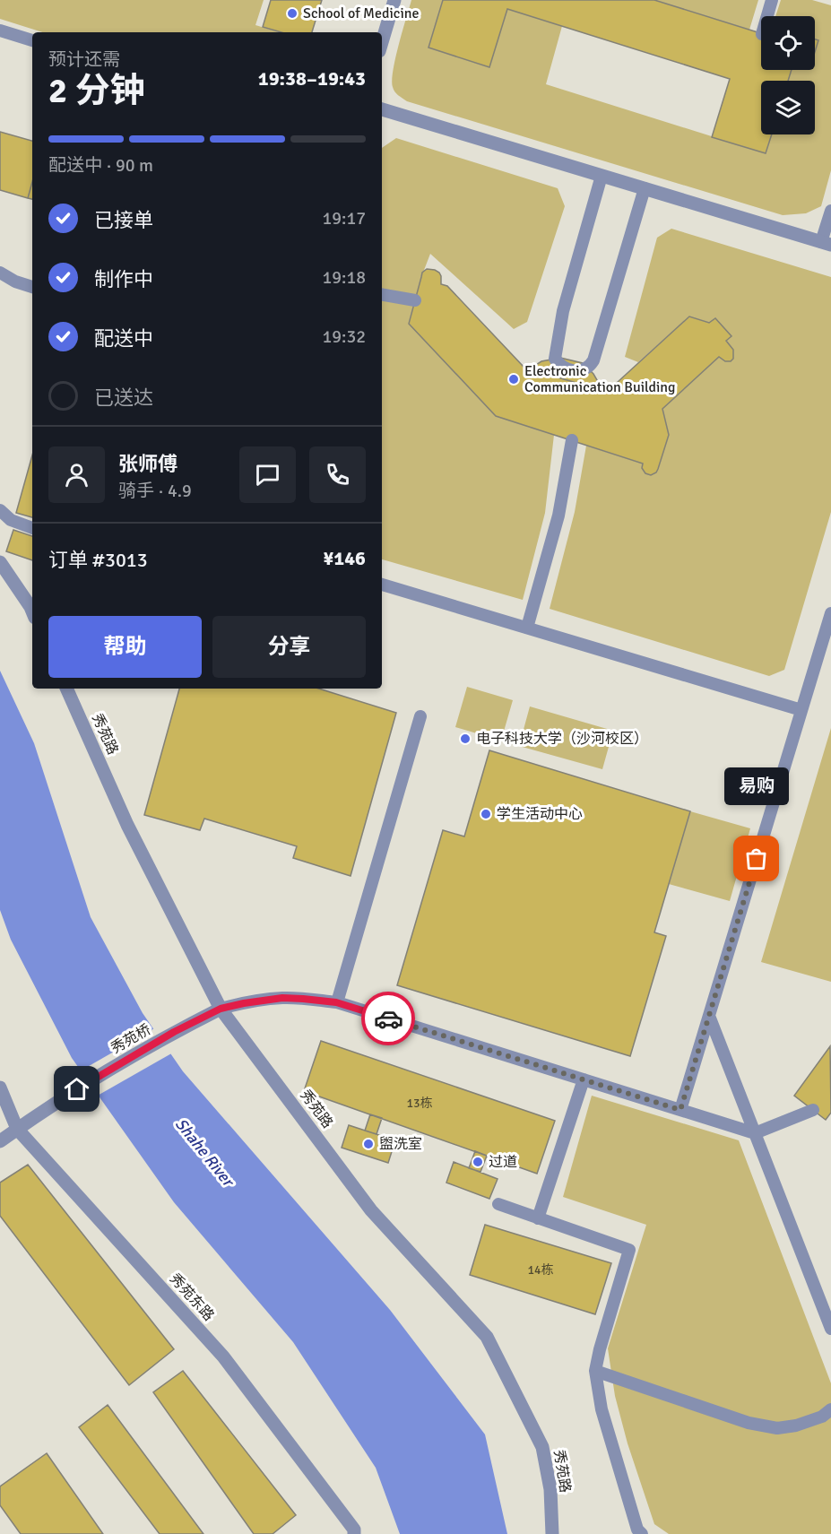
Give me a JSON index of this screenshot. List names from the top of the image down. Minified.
{"streets":{"street":["秀苑路","秀苑桥","秀苑东路"]},"crossings":[["秀苑路","秀苑桥"],["秀苑桥","秀苑东路"]],"water":["Shahe River"],"places":["School of Medicine","Electronic Communication Building","电子科技大学（沙河校区）","学生活动中心","易购","盥洗室","过道"],"house_numbers":["13栋","14栋"],"page":{"heading":["2 分钟","预计还需","19:38–19:43"],"panel":["张师傅","骑手 · 4.9","订单 #3013","¥146"],"bar":"配送中 · 90 m","list":[["已接单","19:17"],["制作中","19:18"],["配送中","19:32"],"已送达"],"buttons":["帮助","分享"],"bubble":"易购"}}
